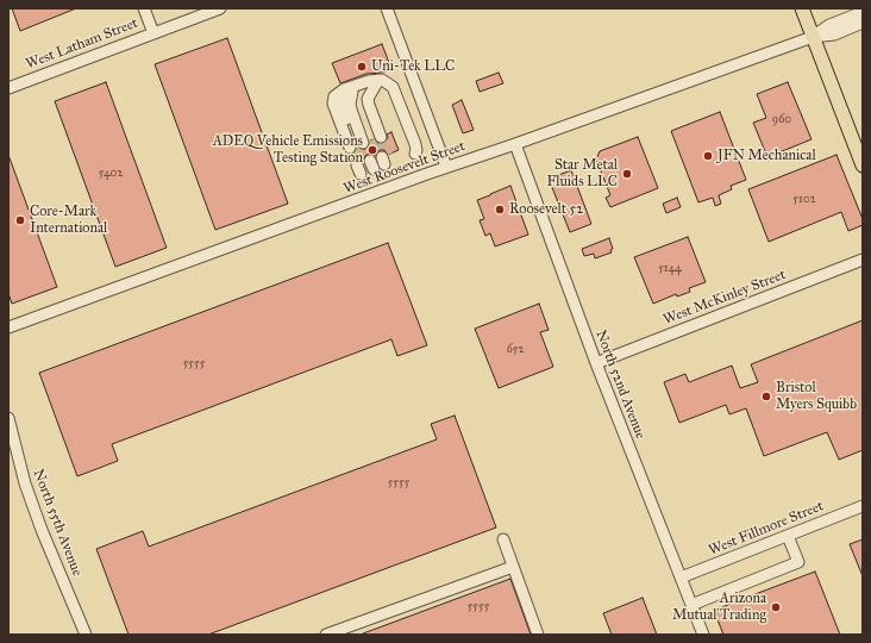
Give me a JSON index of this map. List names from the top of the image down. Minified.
{"streets":{"street":["West Latham Street","West Roosevelt Street","West McKinley Street","North 52nd Avenue","North 55th Avenue","West Fillmore Street"]},"crossings":[["West Roosevelt Street","North 52nd Avenue"],["West McKinley Street","North 52nd Avenue"],["North 52nd Avenue","West Fillmore Street"]],"places":["Uni-Tek LLC","ADEQ Vehicle Emissions Testing Station","JFN Mechanical","Star Metal Fluids LLC","Roosevelt 52","Core-Mark International","Bristol Myers Squibb","Arizona Mutual Trading"],"house_numbers":["960","5402","5102","5144","652","5555","5555","5555"]}
